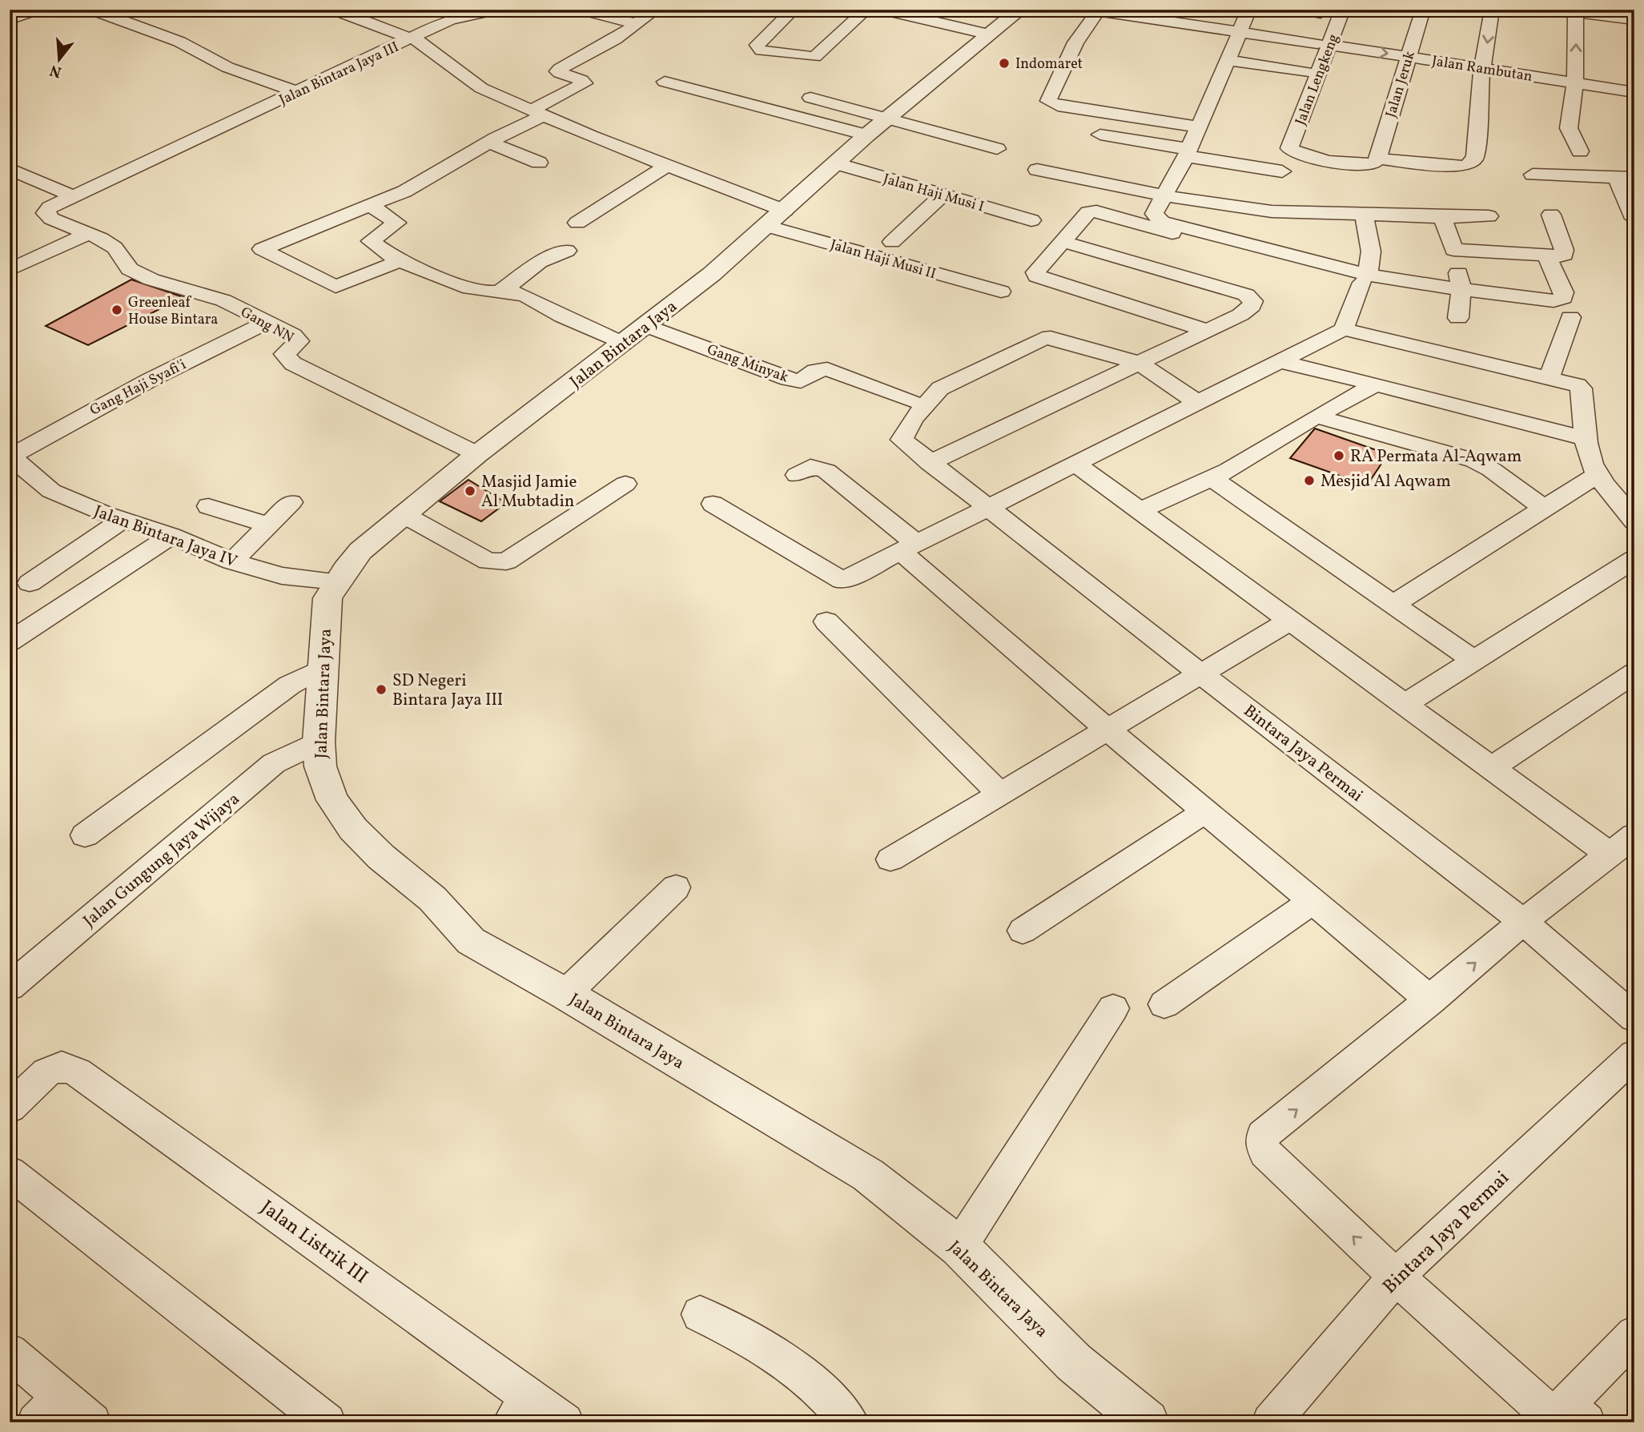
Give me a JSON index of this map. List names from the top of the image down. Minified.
{"streets":{"street":["Jalan Rambutan","Jalan Bintara Jaya III","Jalan Lengkeng","Jalan Jeruk","Jalan Haji Musi I","Jalan Haji Musi II","Gang NN","Jalan Bintara Jaya","Gang Minyak","Gang Haji Syafi'i","Jalan Bintara Jaya IV","Bintara Jaya Permai","Jalan Gungung Jaya Wijaya","Jalan Listrik III"]},"crossings":[["Jalan Rambutan","Jalan Lengkeng"],["Jalan Rambutan","Jalan Jeruk"],["Jalan Bintara Jaya III","Jalan Haji Musi II"],["Jalan Bintara Jaya III","Gang NN"],["Jalan Bintara Jaya III","Jalan Bintara Jaya"],["Jalan Lengkeng","Jalan Jeruk"],["Jalan Haji Musi I","Jalan Bintara Jaya"],["Jalan Haji Musi II","Jalan Bintara Jaya"],["Gang NN","Jalan Bintara Jaya"],["Gang NN","Gang Haji Syafi'i"],["Jalan Bintara Jaya","Gang Minyak"],["Jalan Bintara Jaya","Jalan Bintara Jaya IV"],["Jalan Bintara Jaya","Jalan Gungung Jaya Wijaya"],["Gang Haji Syafi'i","Jalan Bintara Jaya IV"]],"places":["Indomaret","Greenleaf House Bintara","RA Permata Al-Aqwam","Mesjid Al Aqwam","Masjid Jamie Al Mubtadin","SD Negeri Bintara Jaya III"],"north":"bottom"}
